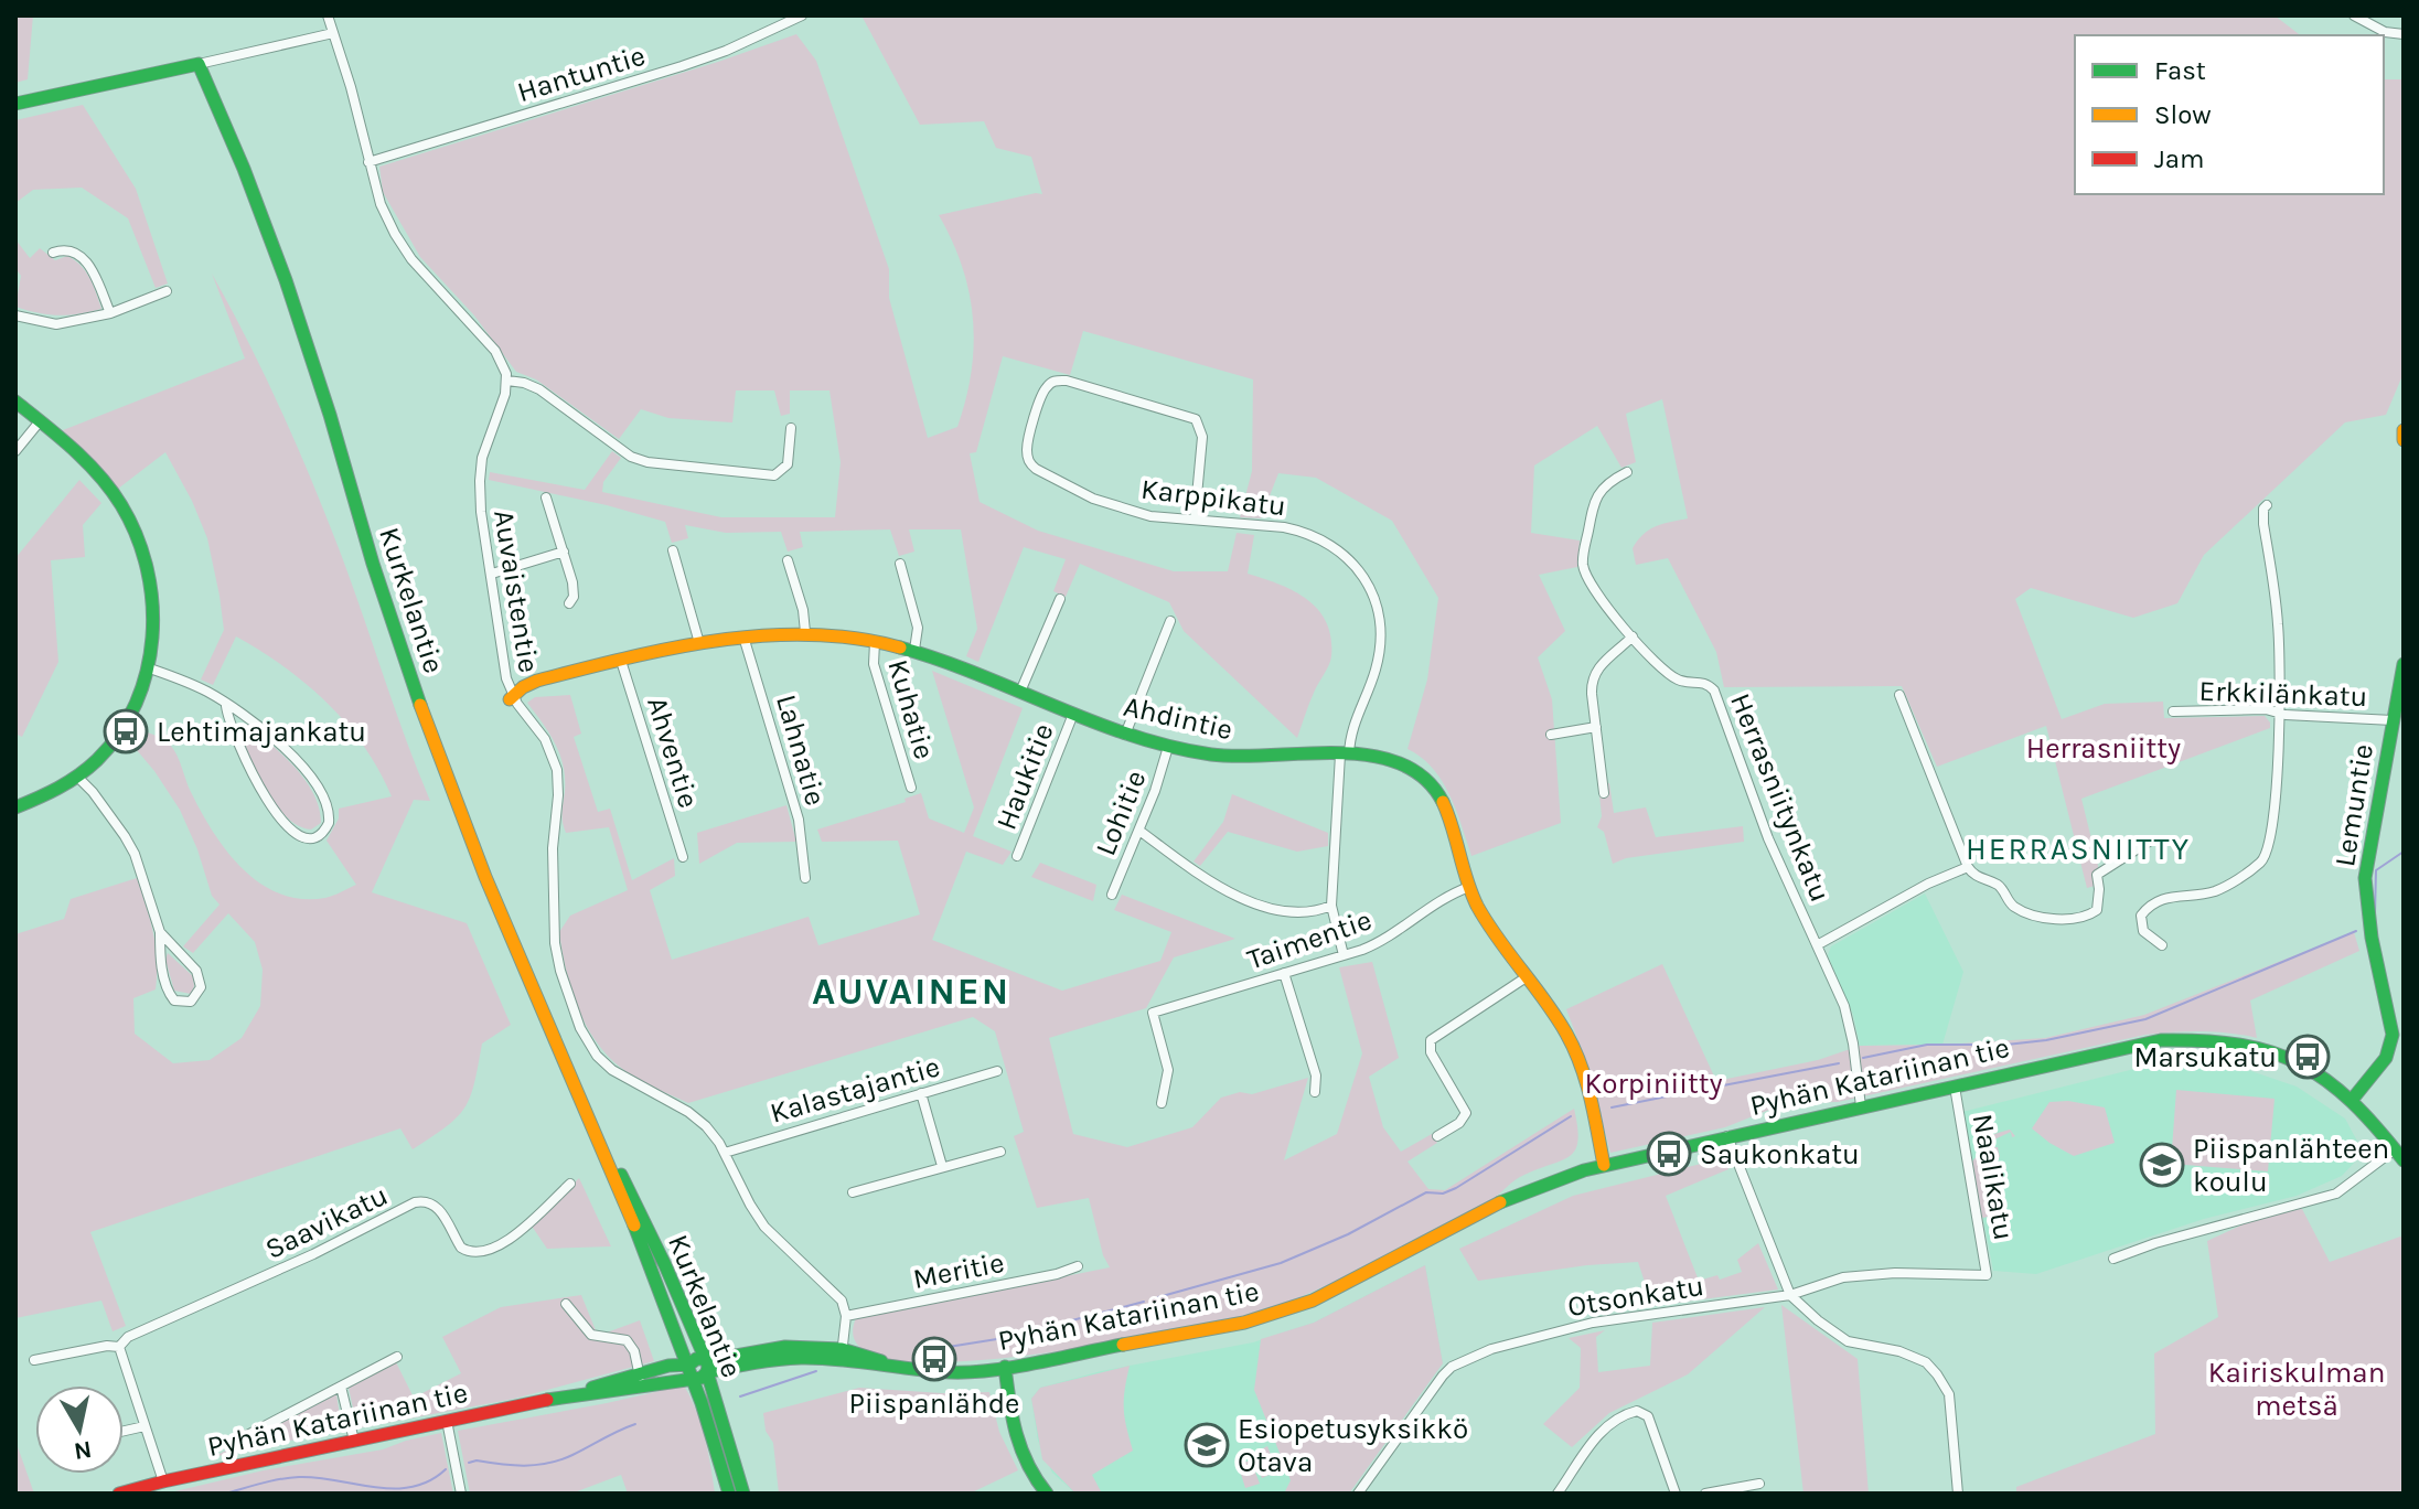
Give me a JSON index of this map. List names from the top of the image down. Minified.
{"streets":{"street":["Hantuntie","Karppikatu","Auvaistentie","Kurkelantie","Erkkilänkatu","Kuhatie","Ahdintie","Lahnatie","Ahventie","Haukitie","Herrasniitynkatu","Lemuntie","Lohitie","Taimentie","Pyhän Katariinan tie","Kalastajantie","Naalikatu","Saavikatu","Meritie","Otsonkatu"]},"crossings":[["Karppikatu","Ahdintie"],["Karppikatu","Taimentie"],["Auvaistentie","Ahdintie"],["Auvaistentie","Kalastajantie"],["Auvaistentie","Meritie"],["Kurkelantie","Pyhän Katariinan tie"],["Erkkilänkatu","Lemuntie"],["Kuhatie","Ahdintie"],["Ahdintie","Lahnatie"],["Ahdintie","Ahventie"],["Ahdintie","Haukitie"],["Ahdintie","Lohitie"],["Ahdintie","Taimentie"],["Ahdintie","Pyhän Katariinan tie"],["Herrasniitynkatu","Pyhän Katariinan tie"],["Lemuntie","Pyhän Katariinan tie"],["Pyhän Katariinan tie","Naalikatu"],["Naalikatu","Otsonkatu"]],"districts":["HERRASNIITTY","AUVAINEN"],"parks":["Herrasniitty","Korpiniitty","Kairiskulman metsä"],"places":{"bus stop":["Lehtimajankatu","Marsukatu","Saukonkatu","Piispanlähde"],"school or university":["Piispanlähteen koulu","Esiopetusyksikkö Otava"]},"legend":["Fast","Slow","Jam"],"north":"bottom"}
